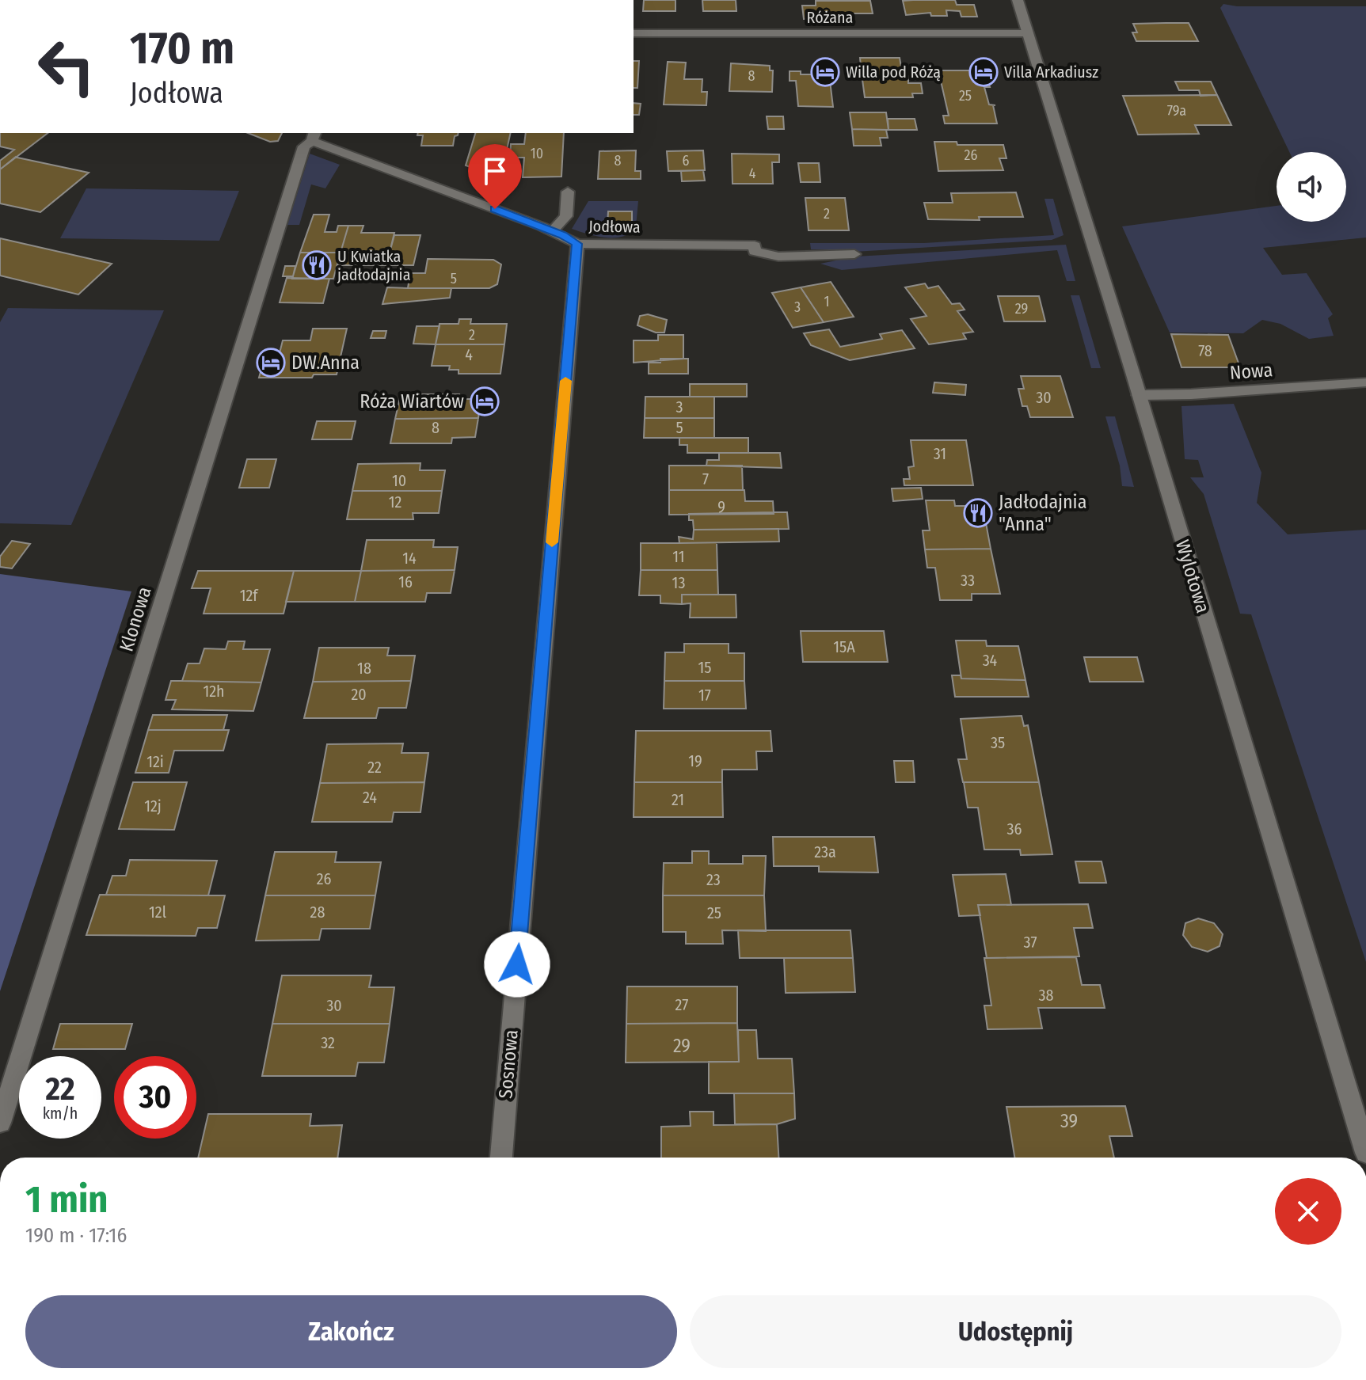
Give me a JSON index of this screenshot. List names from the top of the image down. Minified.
{"streets":{"street":["Różana","Jodłowa","Nowa","Wylotowa","Klonowa","Sosnowa"]},"crossings":[["Różana","Wylotowa"],["Jodłowa","Klonowa"],["Jodłowa","Sosnowa"],["Nowa","Wylotowa"]],"places":{"hotel":["Willa pod Różą","Villa Arkadiusz","DW.Anna","Róża Wiartów"],"restaurant":["U Kwiatka jadłodajnia","Jadłodajnia \"Anna\""]},"house_numbers":["8","25","79a","10","26","8","6","4","2","5","1","3","29","2","78","4","30","3","8","5","31","7","10","12","9","11","14","33","16","13","12f","15A","34","15","18","12h","20","17","35","19","12i","22","24","21","12j","36","23a","26","23","12l","28","25","37","38","27","30","32","29","39"],"page":{"turn":["170 m","Jodłowa"],"speed":"22 km/h","limit":"30","heading":["1 min","190 m · 17:16"],"buttons":["Zakończ","Udostępnij"]}}
